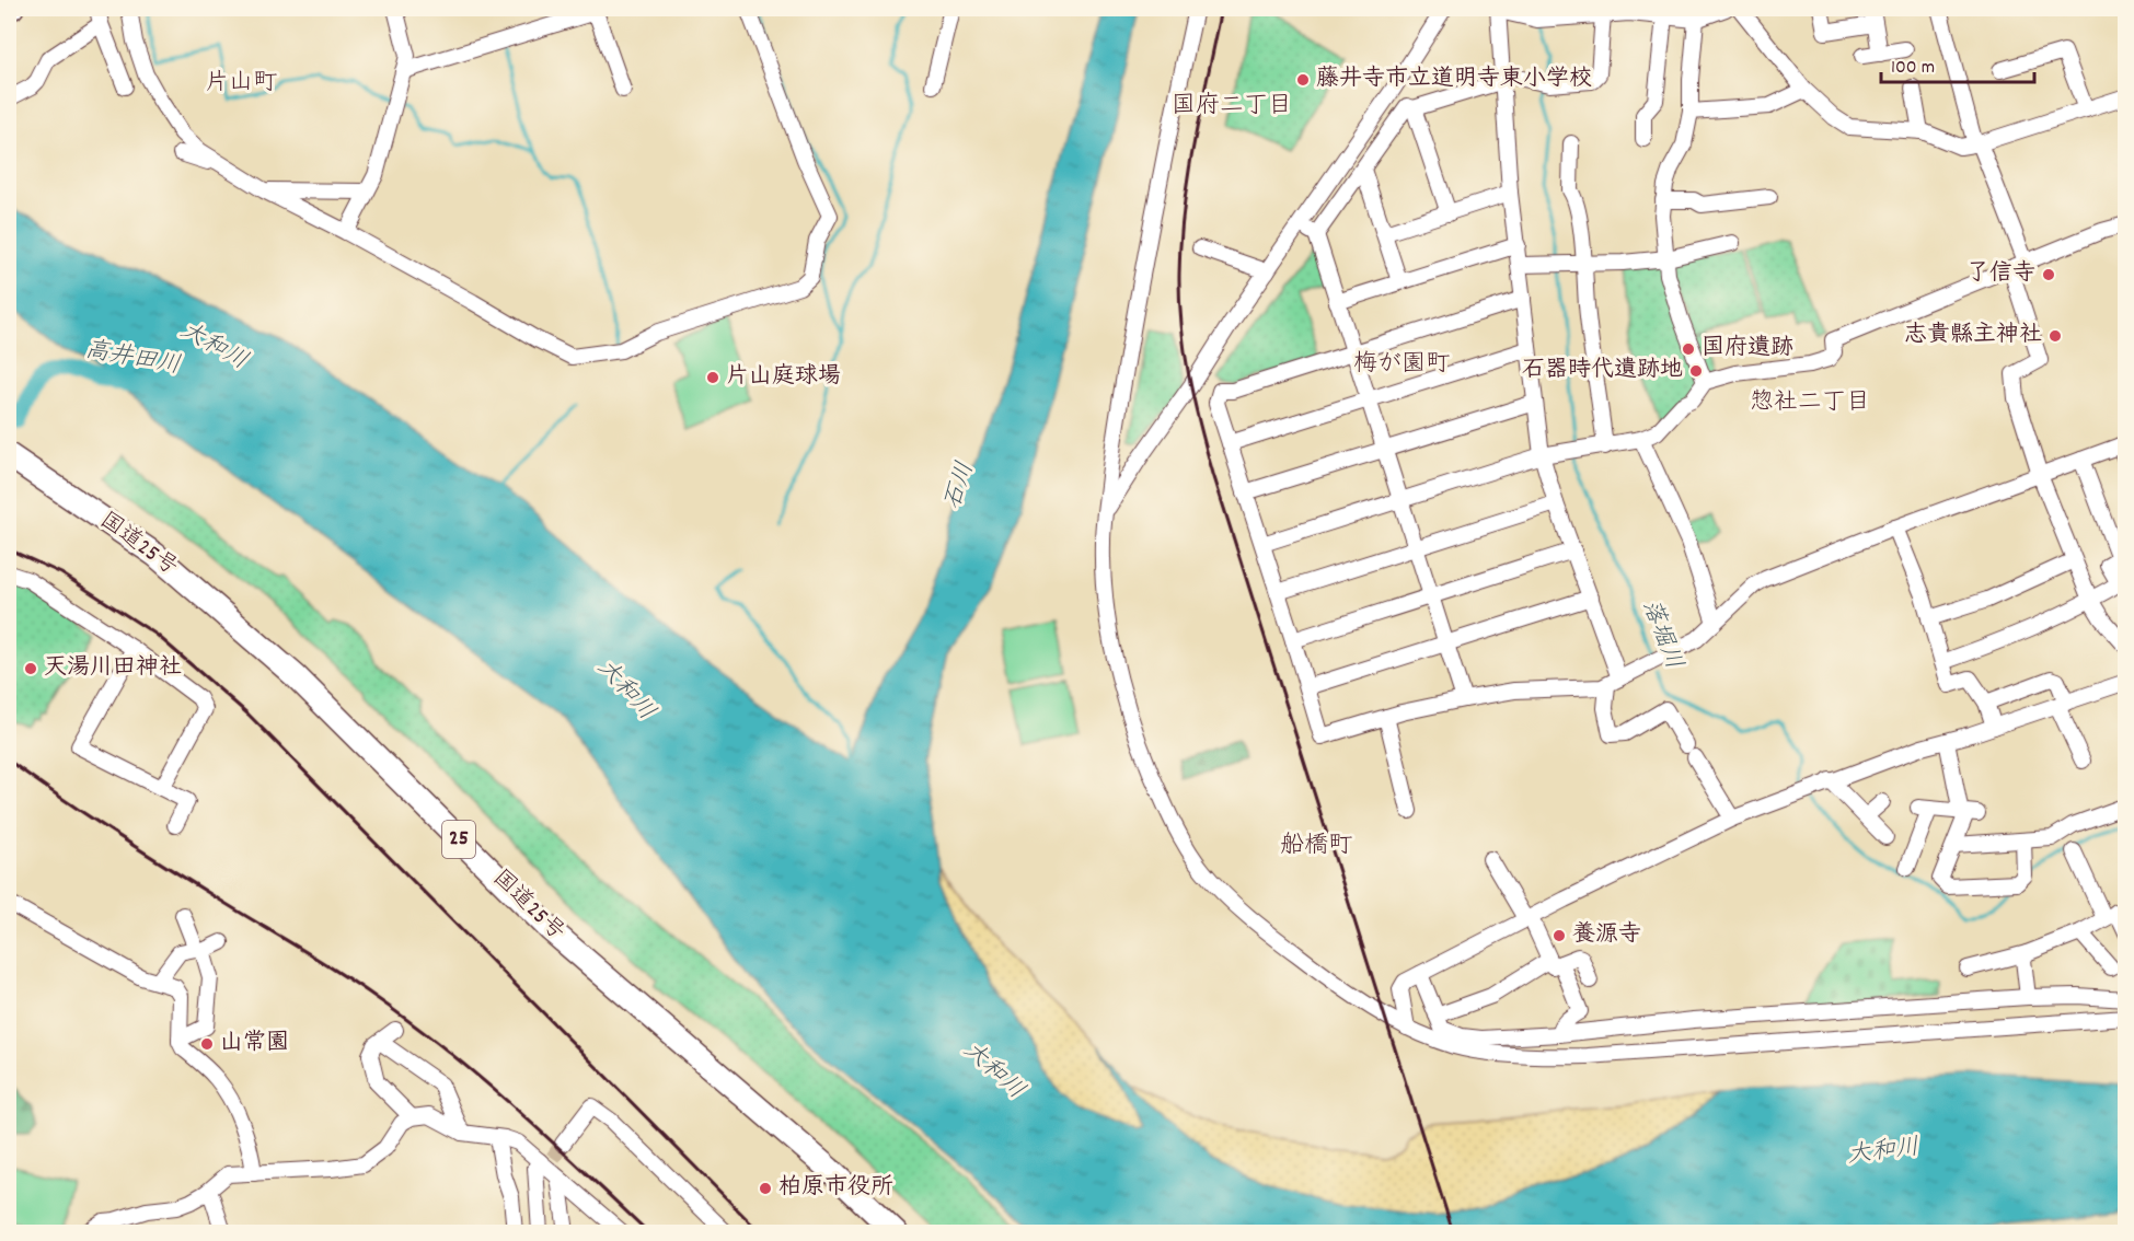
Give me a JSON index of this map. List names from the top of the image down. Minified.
{"streets":{"highway":["国道25号","25"]},"districts":["片山町","国府二丁目","梅が園町","惣社二丁目","船橋町"],"water":["大和川","高井田川","石川","落堀川"],"places":["藤井寺市立道明寺東小学校","了信寺","志貴縣主神社","国府遺跡","石器時代遺跡地","片山庭球場","天湯川田神社","養源寺","山常園","柏原市役所"],"scale_bar":"100 m"}
